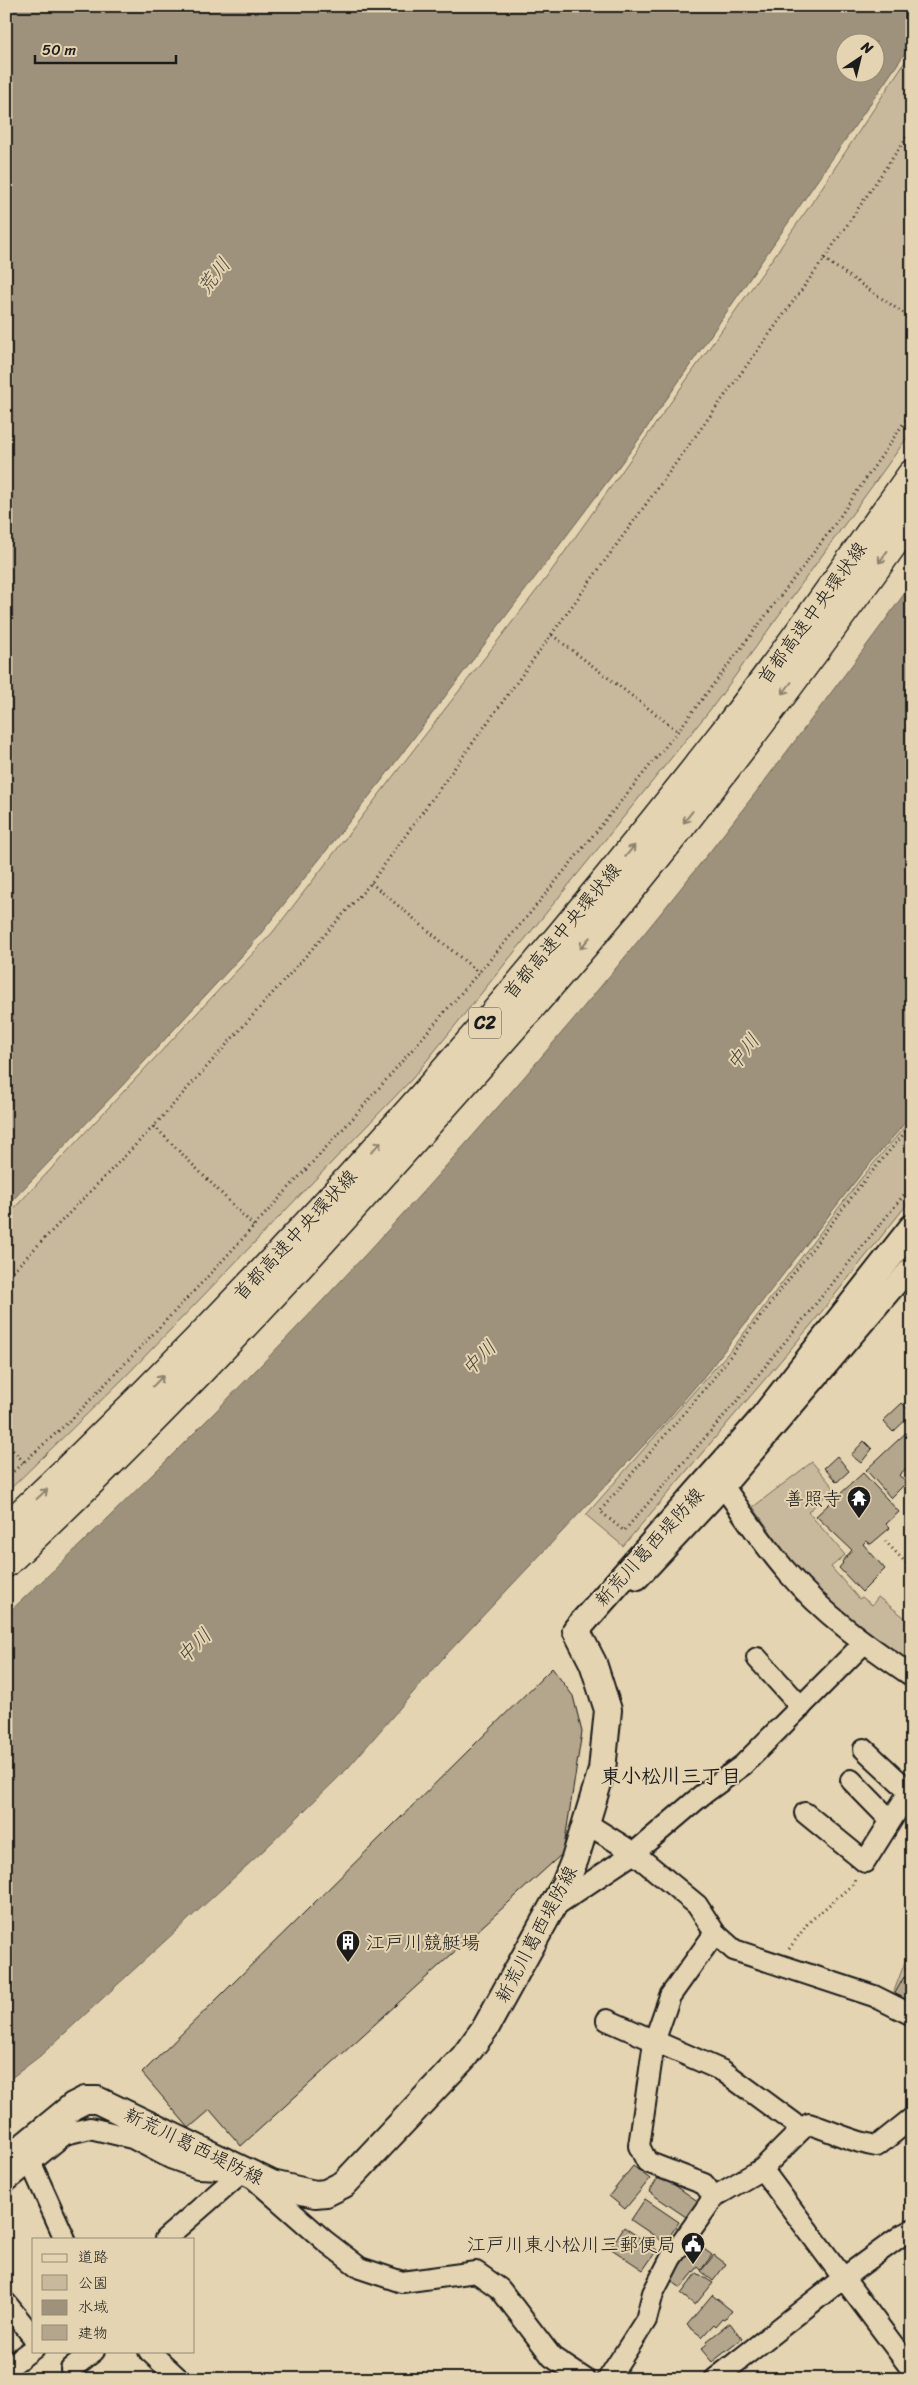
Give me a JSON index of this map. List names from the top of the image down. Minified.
{"streets":{"highway":["首都高速中央環状線","C2"],"main road":["新荒川葛西堤防線"]},"districts":["東小松川三丁目"],"water":["荒川","中川"],"places":{"temple":["善照寺"],"building":["江戸川競艇場"],"public building":["江戸川東小松川三郵便局"]},"legend":["道路","公園","水域","建物"],"scale_bar":"50 m","north":"top right"}
